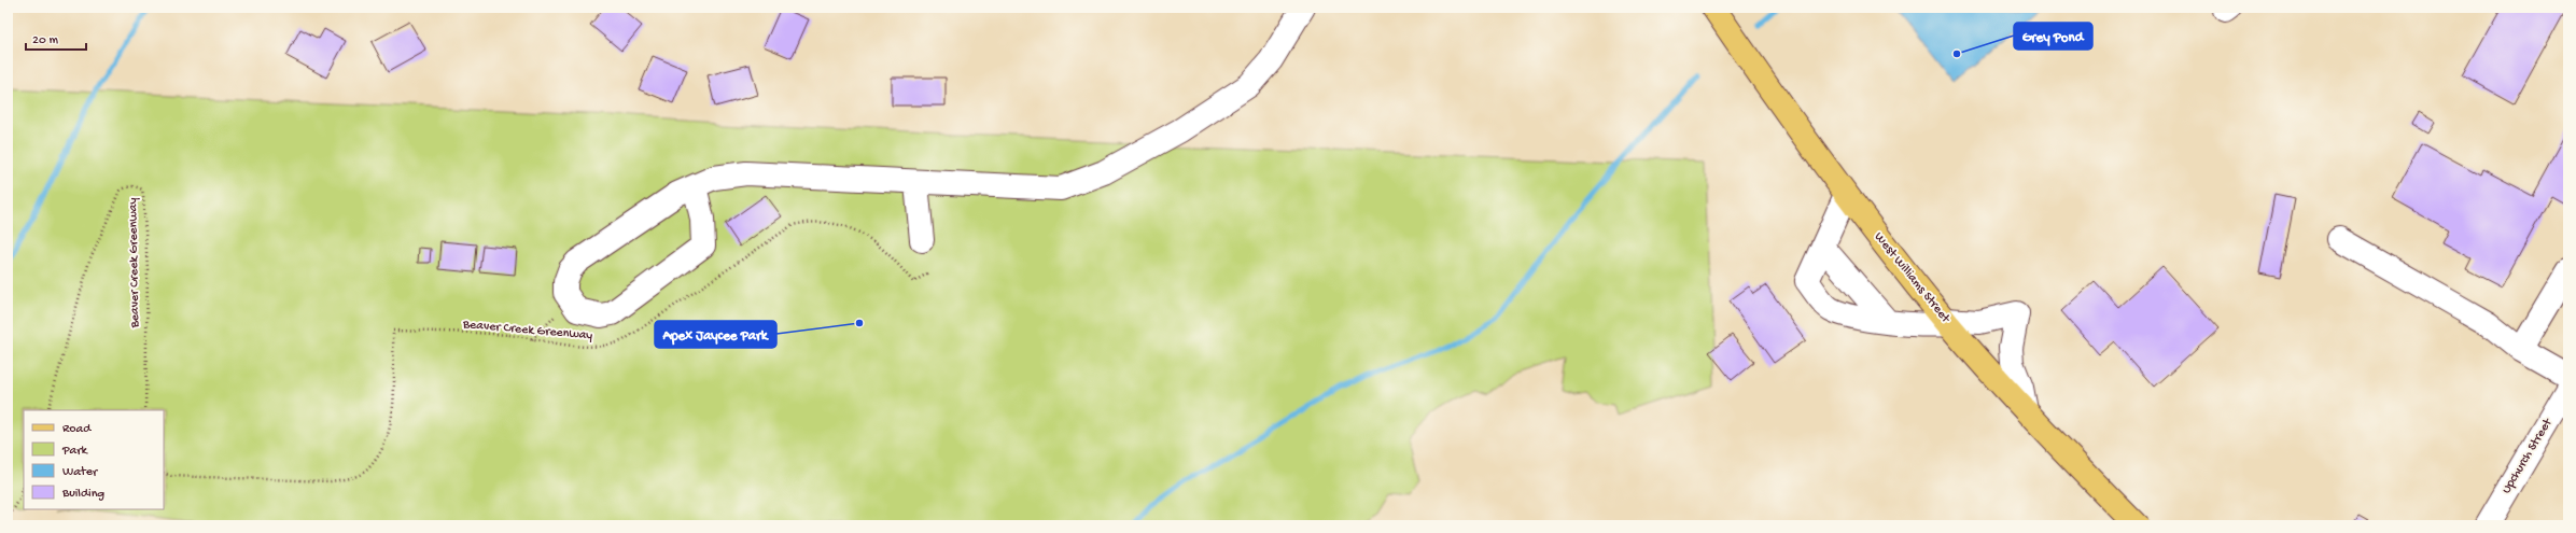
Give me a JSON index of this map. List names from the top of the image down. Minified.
{"streets":{"main road":["West Williams Street"],"street":["Upchurch Street"],"path":["Beaver Creek Greenway"]},"places":["Grey Pond","Apex Jaycee Park"],"legend":["Road","Park","Water","Building"],"scale_bar":"20 m"}
